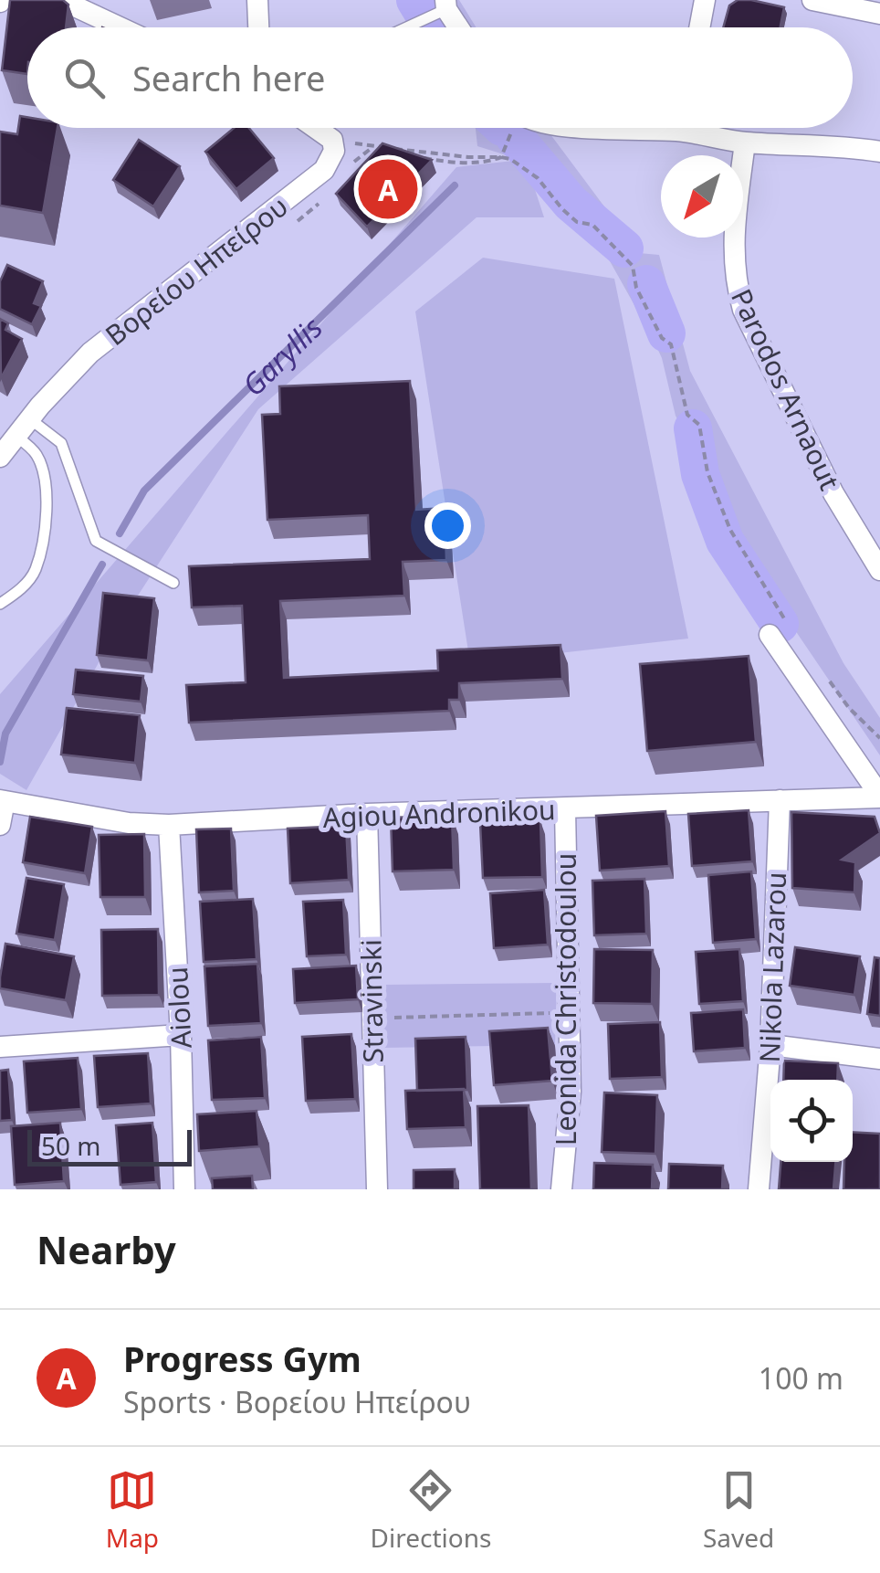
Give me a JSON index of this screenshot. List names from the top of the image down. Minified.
{"streets":{"street":["Βορείου Ηπείρου","Parodos Arnaout","Agiou Andronikou","Nikola Lazarou","Leonida Christodoulou","Stravinski","Aiolou"]},"crossings":[["Agiou Andronikou","Nikola Lazarou"],["Agiou Andronikou","Leonida Christodoulou"],["Agiou Andronikou","Stravinski"],["Agiou Andronikou","Aiolou"]],"water":["Garyllis"],"scale_bar":"50 m","north":"bottom left","page":{"search":"Search here","pins":"A","scale":"50 m","heading":"Nearby","list":[{"mark":"A","name":"Progress Gym","note":"Sports · Βορείου Ηπείρου","value":"100 m"}],"nav":["Map","Directions","Saved"]}}
